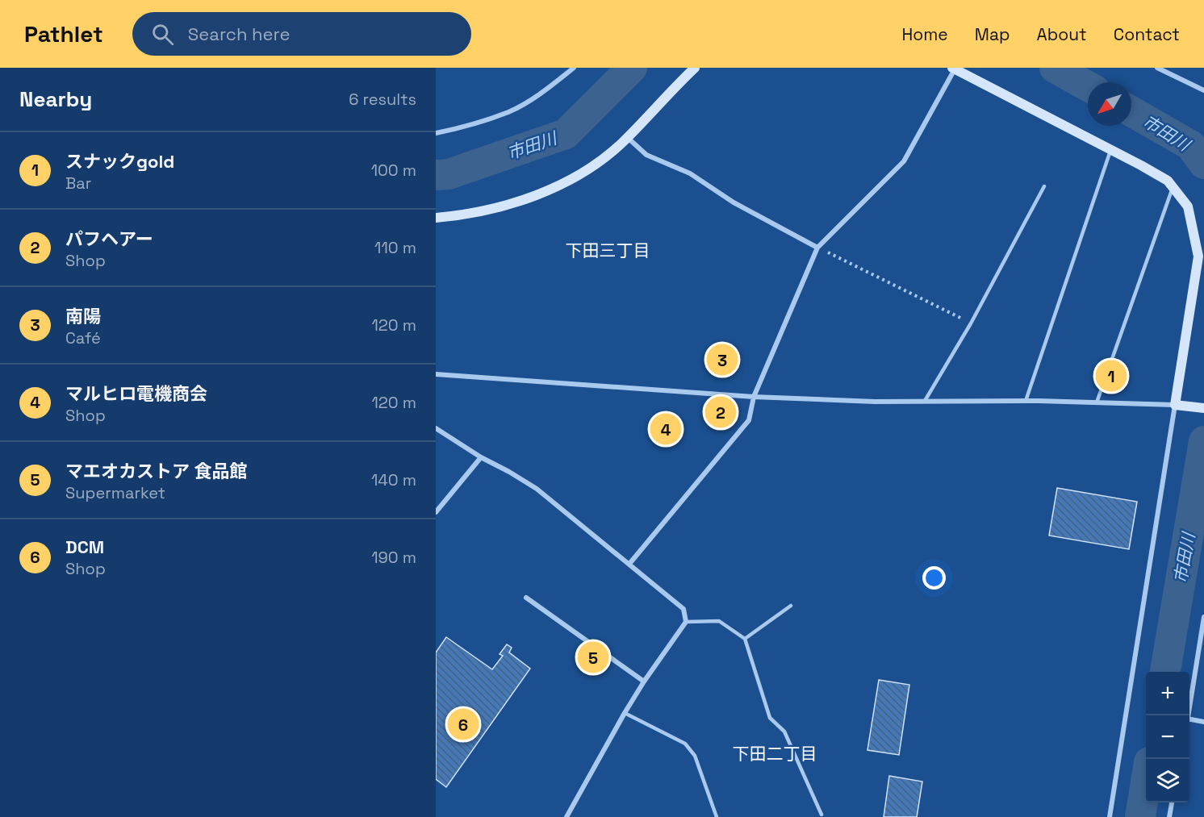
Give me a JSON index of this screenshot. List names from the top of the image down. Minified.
{"districts":["下田三丁目","下田二丁目"],"water":["市田川"],"north":"bottom left","page":{"header":"Pathlet","search":"Search here","nav":["Home","Map","About","Contact"],"heading":["Nearby","6 results"],"list":[{"mark":"1","name":"スナックgold","note":"Bar","value":"100 m"},{"mark":"2","name":"パフヘアー","note":"Shop","value":"110 m"},{"mark":"3","name":"南陽","note":"Café","value":"120 m"},{"mark":"4","name":"マルヒロ電機商会","note":"Shop","value":"120 m"},{"mark":"5","name":"マエオカストア 食品館","note":"Supermarket","value":"140 m"},{"mark":"6","name":"DCM","note":"Shop","value":"190 m"}],"pins":["3","1","2","4","5","6"],"map_buttons":["+","−"]}}
